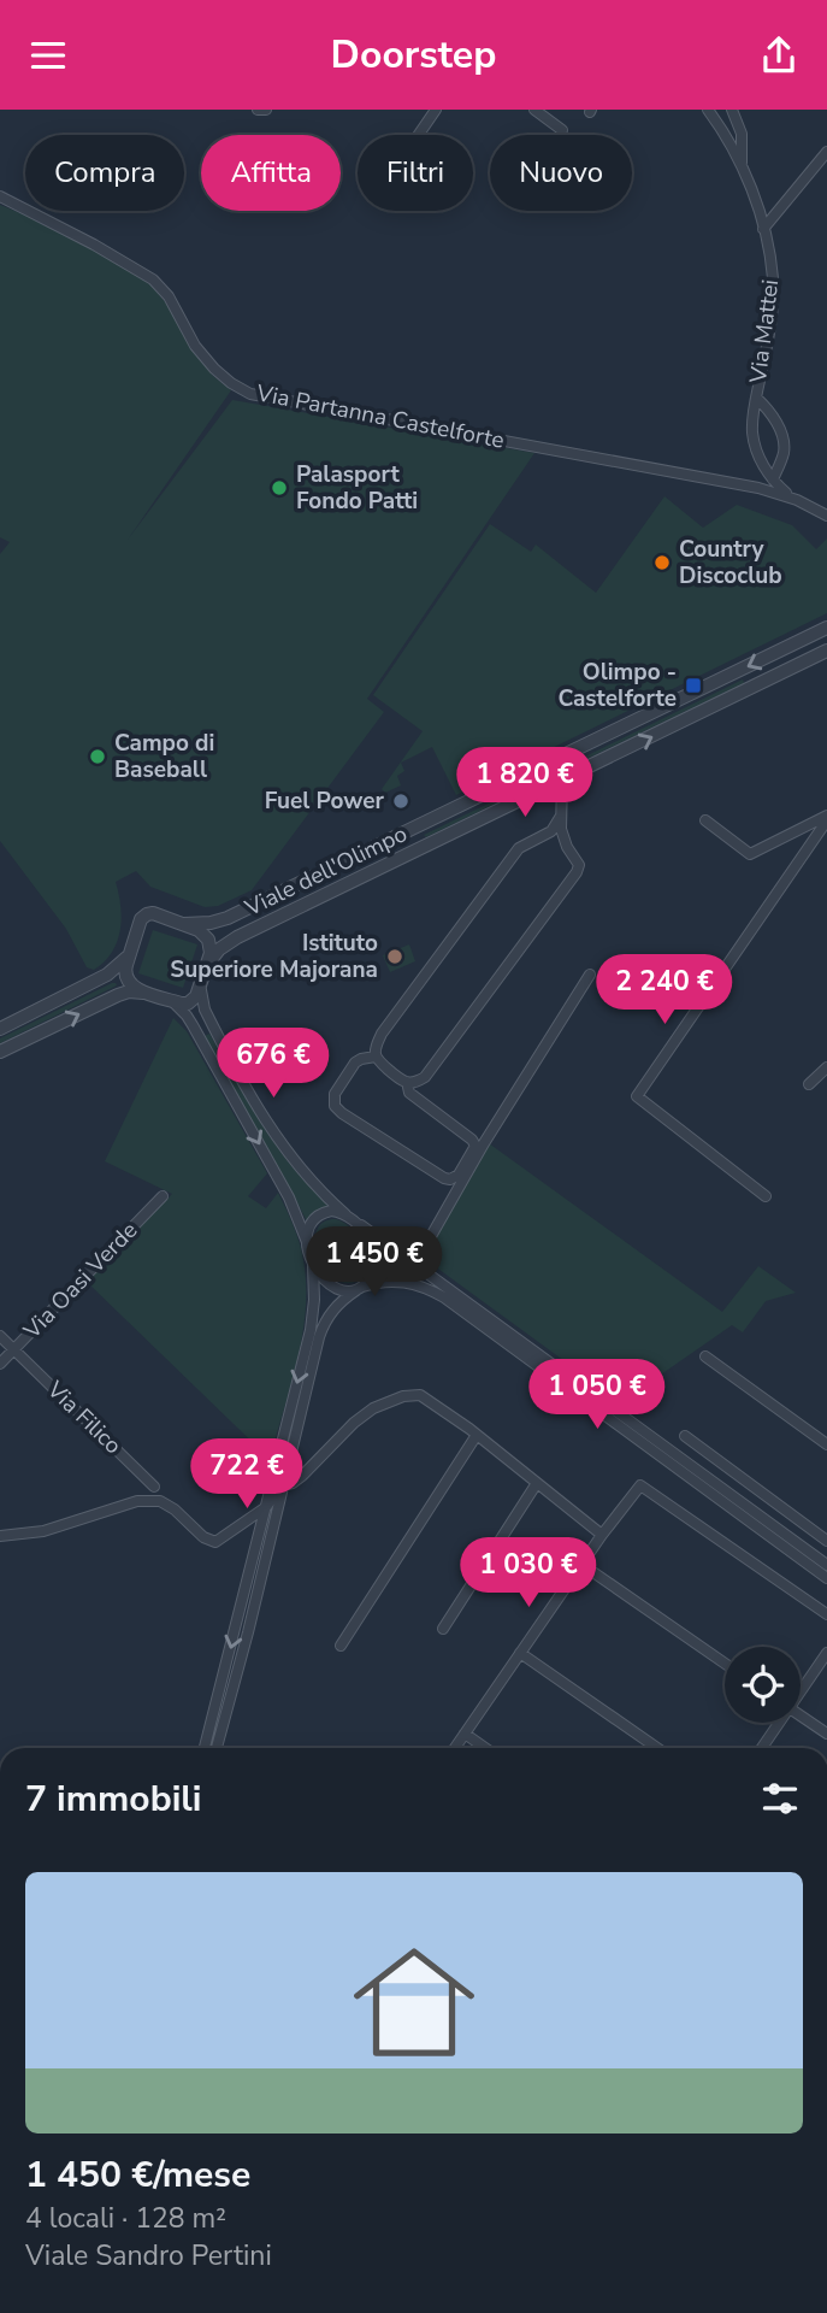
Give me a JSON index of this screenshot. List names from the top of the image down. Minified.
{"streets":{"street":["Via Mattei","Via Partanna Castelforte","Viale dell'Olimpo","Via Oasi Verde","Via Filico"]},"crossings":[["Via Mattei","Via Partanna Castelforte"],["Via Oasi Verde","Via Filico"]],"places":{"other":["Palasport Fondo Patti","Country Discoclub","Campo di Baseball","Fuel Power","Istituto Superiore Majorana"],"transit":["Olimpo - Castelforte"]},"page":{"header":"Doorstep","chip":["Compra","Affitta","Filtri","Nuovo"],"price":["1 820 €","2 240 €","676 €","1 450 €","1 050 €","722 €","1 030 €"],"heading":"7 immobili","list":[{"name":"1 450 €/mese","note":"4 locali · 128 m² · Viale Sandro Pertini"}]}}
